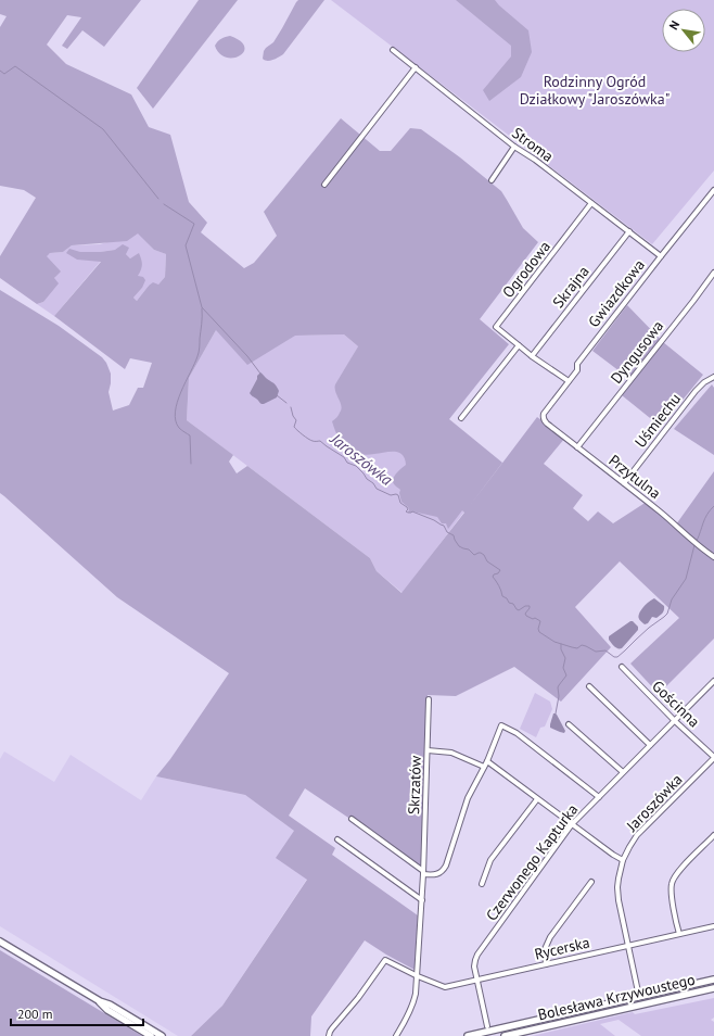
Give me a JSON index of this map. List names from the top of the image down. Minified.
{"streets":{"main road":["Bolesława Krzywoustego"],"street":["Stroma","Ogrodowa","Skrajna","Gwiazdkowa","Dyngusowa","Uśmiechu","Przytulna","Gościnna","Skrzatów","Jaroszówka","Czerwonego Kapturka","Rycerska"]},"crossings":[["Stroma","Ogrodowa"],["Stroma","Skrajna"],["Stroma","Gwiazdkowa"],["Ogrodowa","Skrajna"],["Ogrodowa","Gwiazdkowa"],["Gwiazdkowa","Przytulna"],["Dyngusowa","Przytulna"],["Uśmiechu","Przytulna"],["Gościnna","Jaroszówka"],["Gościnna","Czerwonego Kapturka"],["Skrzatów","Rycerska"],["Jaroszówka","Rycerska"],["Jaroszówka","Bolesława Krzywoustego"],["Czerwonego Kapturka","Rycerska"]],"water":["Jaroszówka"],"parks":["Rodzinny Ogród Działkowy \"Jaroszówka\""],"scale_bar":"200 m","north":"top left"}
